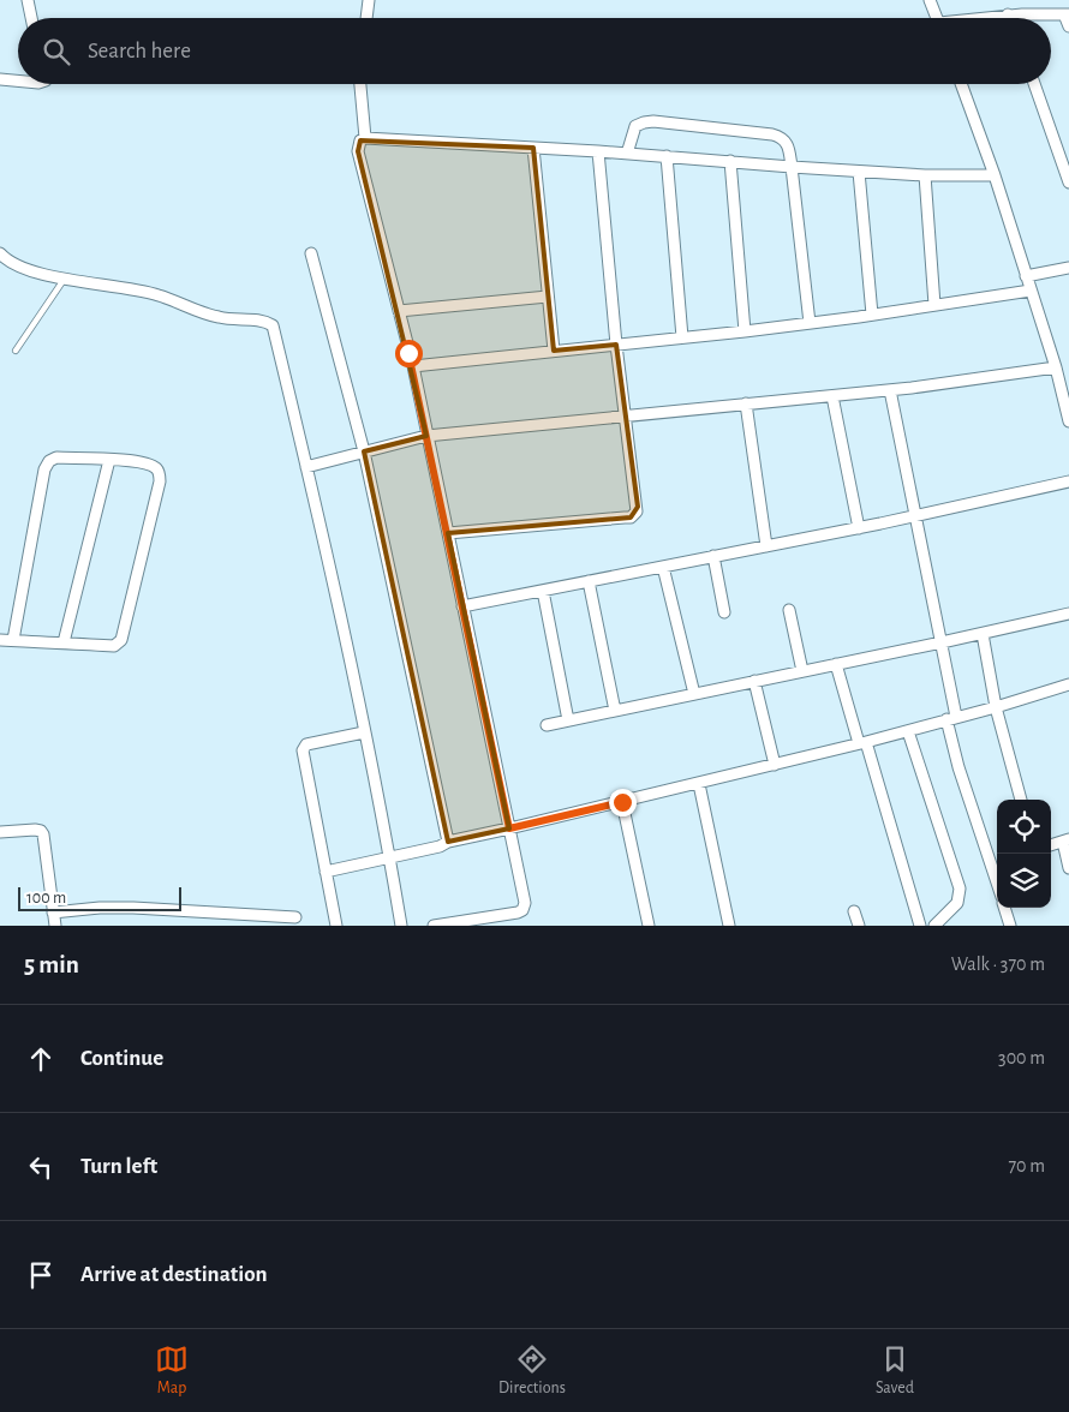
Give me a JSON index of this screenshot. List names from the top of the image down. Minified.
{"scale_bar":"100 m","page":{"search":"Search here","scale":"100 m","heading":["5 min","Walk · 370 m"],"list":[["Continue","300 m"],["Turn left","70 m"],"Arrive at destination"],"nav":["Map","Directions","Saved"]}}
